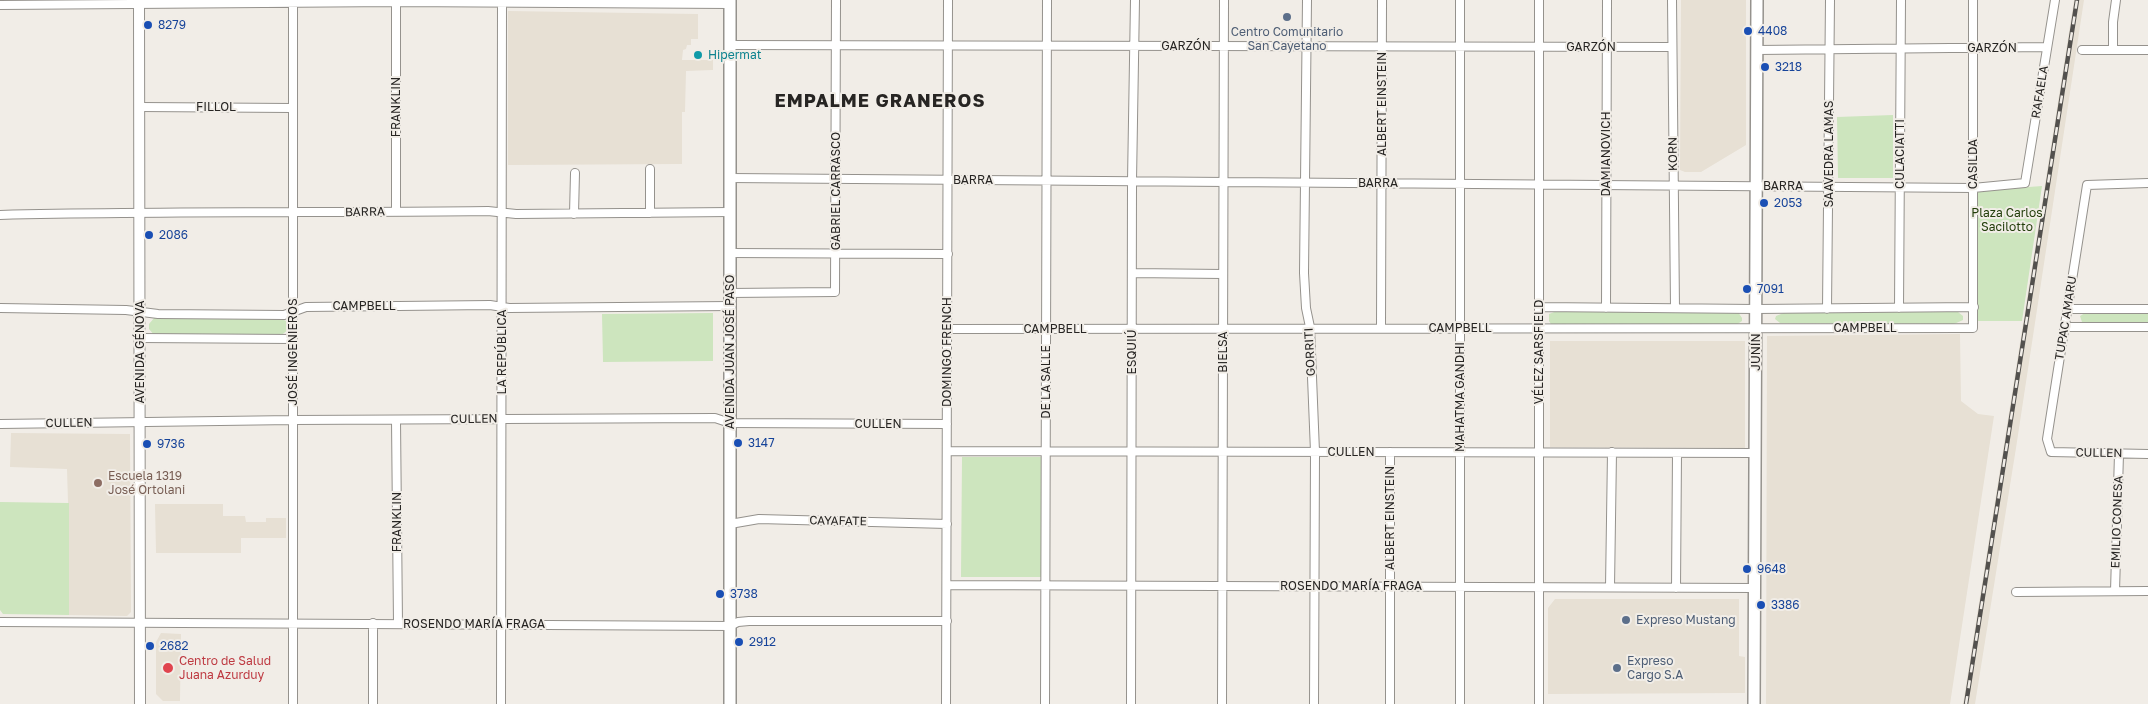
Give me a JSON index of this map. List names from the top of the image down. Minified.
{"streets":{"main road":["AVENIDA JUAN JOSÉ PASO","JUNÍN"],"street":["GARZÓN","RAFAELA","ALBERT EINSTEIN","FILLOL","FRANKLIN","DAMIANOVICH","KORN","SAAVEDRA LAMAS","CULACIATTI","CASILDA","BARRA","GABRIEL CARRASCO","CAMPBELL","TUPAC AMARU","AVENIDA GÉNOVA","JOSÉ INGENIEROS","LA REPÚBLICA","DOMINGO FRENCH","ESQUIÚ","BIELSA","GORRITI","VÉLEZ SARSFIELD","DE LA SALLE","MAHATMA GANDHI","CULLEN","CAYAFATE","EMILIO CONESA","ROSENDO MARÍA FRAGA"]},"crossings":[["GARZÓN","RAFAELA"],["GARZÓN","ALBERT EINSTEIN"],["GARZÓN","DAMIANOVICH"],["GARZÓN","KORN"],["GARZÓN","SAAVEDRA LAMAS"],["GARZÓN","CULACIATTI"],["GARZÓN","CASILDA"],["GARZÓN","GABRIEL CARRASCO"],["GARZÓN","AVENIDA JUAN JOSÉ PASO"],["GARZÓN","DOMINGO FRENCH"],["GARZÓN","ESQUIÚ"],["GARZÓN","BIELSA"],["GARZÓN","GORRITI"],["GARZÓN","VÉLEZ SARSFIELD"],["GARZÓN","JUNÍN"],["GARZÓN","DE LA SALLE"],["GARZÓN","MAHATMA GANDHI"],["RAFAELA","BARRA"],["ALBERT EINSTEIN","BARRA"],["ALBERT EINSTEIN","CAMPBELL"],["ALBERT EINSTEIN","CULLEN"],["ALBERT EINSTEIN","ROSENDO MARÍA FRAGA"],["FILLOL","AVENIDA GÉNOVA"],["FILLOL","JOSÉ INGENIEROS"],["FRANKLIN","BARRA"],["FRANKLIN","CULLEN"],["FRANKLIN","ROSENDO MARÍA FRAGA"],["DAMIANOVICH","BARRA"],["DAMIANOVICH","CAMPBELL"],["KORN","BARRA"],["KORN","CAMPBELL"],["SAAVEDRA LAMAS","BARRA"],["SAAVEDRA LAMAS","CAMPBELL"],["CULACIATTI","BARRA"],["CULACIATTI","CAMPBELL"],["CASILDA","BARRA"],["CASILDA","CAMPBELL"],["BARRA","GABRIEL CARRASCO"],["BARRA","AVENIDA GÉNOVA"],["BARRA","JOSÉ INGENIEROS"],["BARRA","LA REPÚBLICA"],["BARRA","AVENIDA JUAN JOSÉ PASO"],["BARRA","DOMINGO FRENCH"],["BARRA","ESQUIÚ"],["BARRA","BIELSA"],["BARRA","GORRITI"],["BARRA","VÉLEZ SARSFIELD"],["BARRA","JUNÍN"],["BARRA","DE LA SALLE"],["BARRA","MAHATMA GANDHI"],["GABRIEL CARRASCO","AVENIDA JUAN JOSÉ PASO"],["CAMPBELL","AVENIDA GÉNOVA"],["CAMPBELL","JOSÉ INGENIEROS"],["CAMPBELL","LA REPÚBLICA"],["CAMPBELL","AVENIDA JUAN JOSÉ PASO"],["CAMPBELL","DOMINGO FRENCH"],["CAMPBELL","ESQUIÚ"],["CAMPBELL","BIELSA"],["CAMPBELL","GORRITI"],["CAMPBELL","VÉLEZ SARSFIELD"],["CAMPBELL","JUNÍN"],["CAMPBELL","DE LA SALLE"],["CAMPBELL","MAHATMA GANDHI"],["TUPAC AMARU","CULLEN"],["AVENIDA GÉNOVA","CULLEN"],["AVENIDA GÉNOVA","ROSENDO MARÍA FRAGA"],["JOSÉ INGENIEROS","CULLEN"],["JOSÉ INGENIEROS","ROSENDO MARÍA FRAGA"],["LA REPÚBLICA","CULLEN"],["LA REPÚBLICA","ROSENDO MARÍA FRAGA"],["AVENIDA JUAN JOSÉ PASO","CULLEN"],["AVENIDA JUAN JOSÉ PASO","CAYAFATE"],["AVENIDA JUAN JOSÉ PASO","ROSENDO MARÍA FRAGA"],["DOMINGO FRENCH","CULLEN"],["DOMINGO FRENCH","CAYAFATE"],["DOMINGO FRENCH","ROSENDO MARÍA FRAGA"],["ESQUIÚ","CULLEN"],["ESQUIÚ","ROSENDO MARÍA FRAGA"],["BIELSA","CULLEN"],["BIELSA","ROSENDO MARÍA FRAGA"],["GORRITI","CULLEN"],["GORRITI","ROSENDO MARÍA FRAGA"],["VÉLEZ SARSFIELD","CULLEN"],["VÉLEZ SARSFIELD","ROSENDO MARÍA FRAGA"],["JUNÍN","CULLEN"],["JUNÍN","ROSENDO MARÍA FRAGA"],["DE LA SALLE","CULLEN"],["DE LA SALLE","ROSENDO MARÍA FRAGA"],["MAHATMA GANDHI","CULLEN"],["MAHATMA GANDHI","ROSENDO MARÍA FRAGA"],["CULLEN","EMILIO CONESA"]],"districts":["EMPALME GRANEROS"],"parks":["Plaza Carlos Sacilotto"],"places":["Centro Comunitario San Cayetano","8279","4408","Hipermat","3218","2053","2086","7091","3147","9736","Escuela 1319 José Ortolani","9648","3738","3386","Expreso Mustang","2912","2682","Centro de Salud Juana Azurduy","Expreso Cargo S.A"]}
